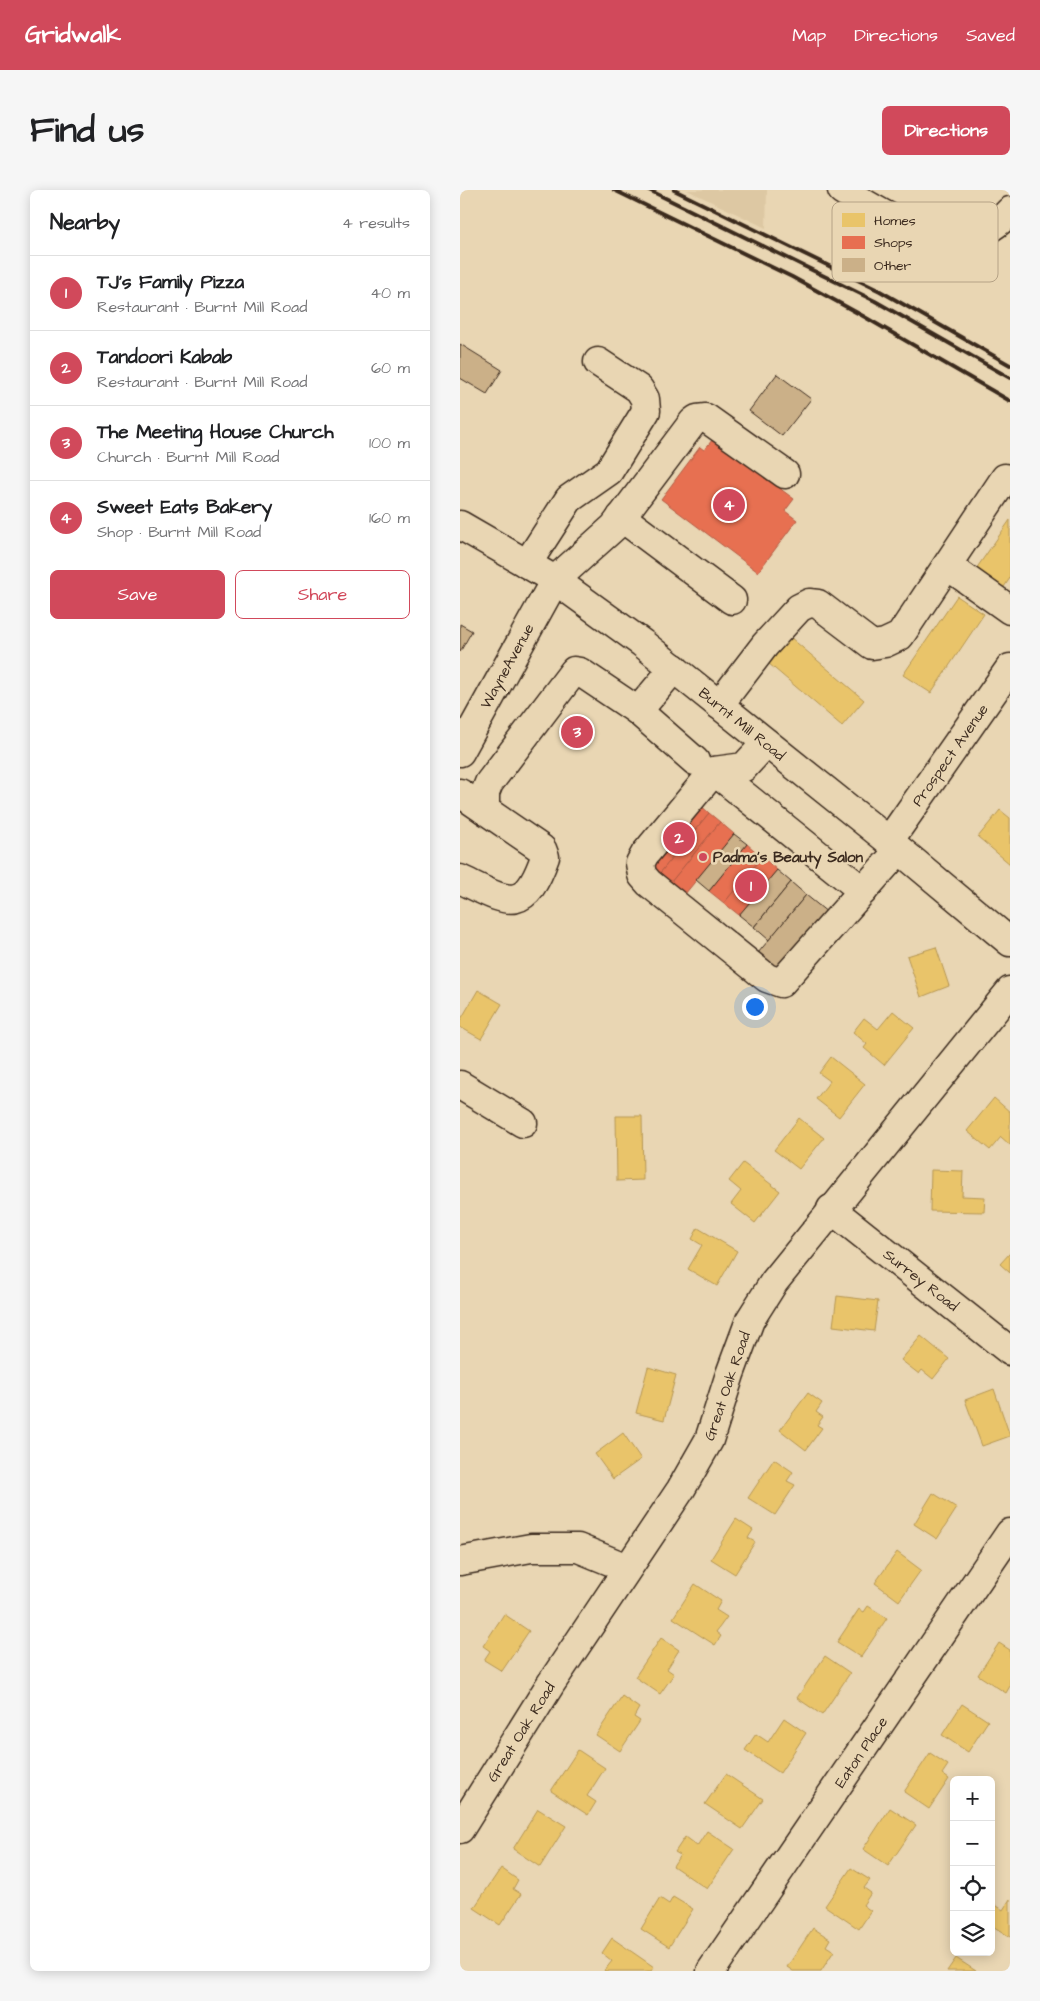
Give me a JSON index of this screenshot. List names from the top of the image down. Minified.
{"streets":{"street":["WayneAvenue","Burnt Mill Road","Prospect Avenue","Surrey Road","Great Oak Road","Eaton Place"]},"crossings":[["WayneAvenue","Burnt Mill Road"],["Burnt Mill Road","Prospect Avenue"],["Surrey Road","Great Oak Road"]],"places":["Padma's Beauty Salon"],"legend":["Homes","Shops","Other"],"page":{"header":"Gridwalk","nav":["Map","Directions","Saved"],"title":"Find us","buttons":["Directions",["Save","Share"]],"heading":["Nearby","4 results"],"list":[{"mark":"1","name":"TJ's Family Pizza","note":"Restaurant · Burnt Mill Road","value":"40 m"},{"mark":"2","name":"Tandoori Kabab","note":"Restaurant · Burnt Mill Road","value":"60 m"},{"mark":"3","name":"The Meeting House Church","note":"Church · Burnt Mill Road","value":"100 m"},{"mark":"4","name":"Sweet Eats Bakery","note":"Shop · Burnt Mill Road","value":"160 m"}],"pins":["4","3","2","1"],"map_buttons":["+","−"]}}
